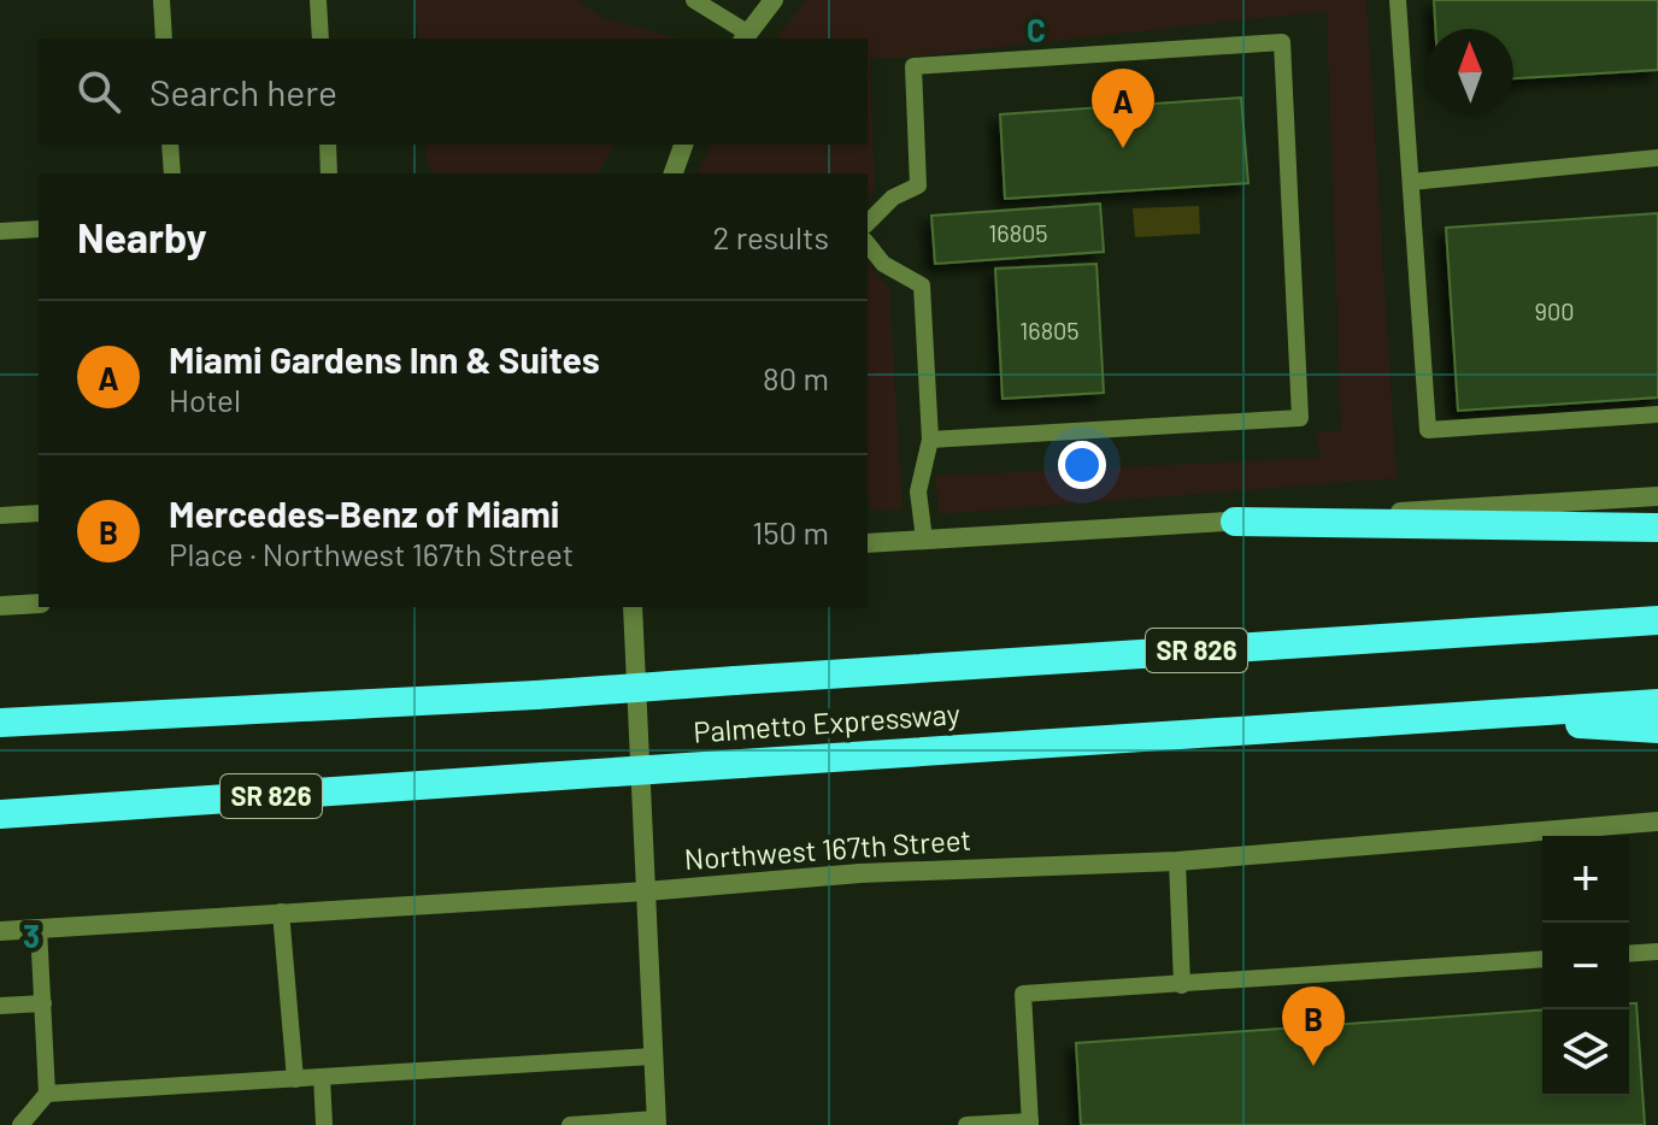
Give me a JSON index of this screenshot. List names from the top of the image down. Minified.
{"streets":{"highway":["SR 826","Palmetto Expressway"],"street":["Northwest 167th Street"]},"house_numbers":["16805","900","16805"],"north":"top","page":{"search":"Search here","pins":["A","B"],"heading":["Nearby","2 results"],"list":[{"mark":"A","name":"Miami Gardens Inn & Suites","note":"Hotel","value":"80 m"},{"mark":"B","name":"Mercedes-Benz of Miami","note":"Place · Northwest 167th Street","value":"150 m"}],"map_buttons":["+","−"]},"grid":{"columns":["C"],"rows":["3"]}}
